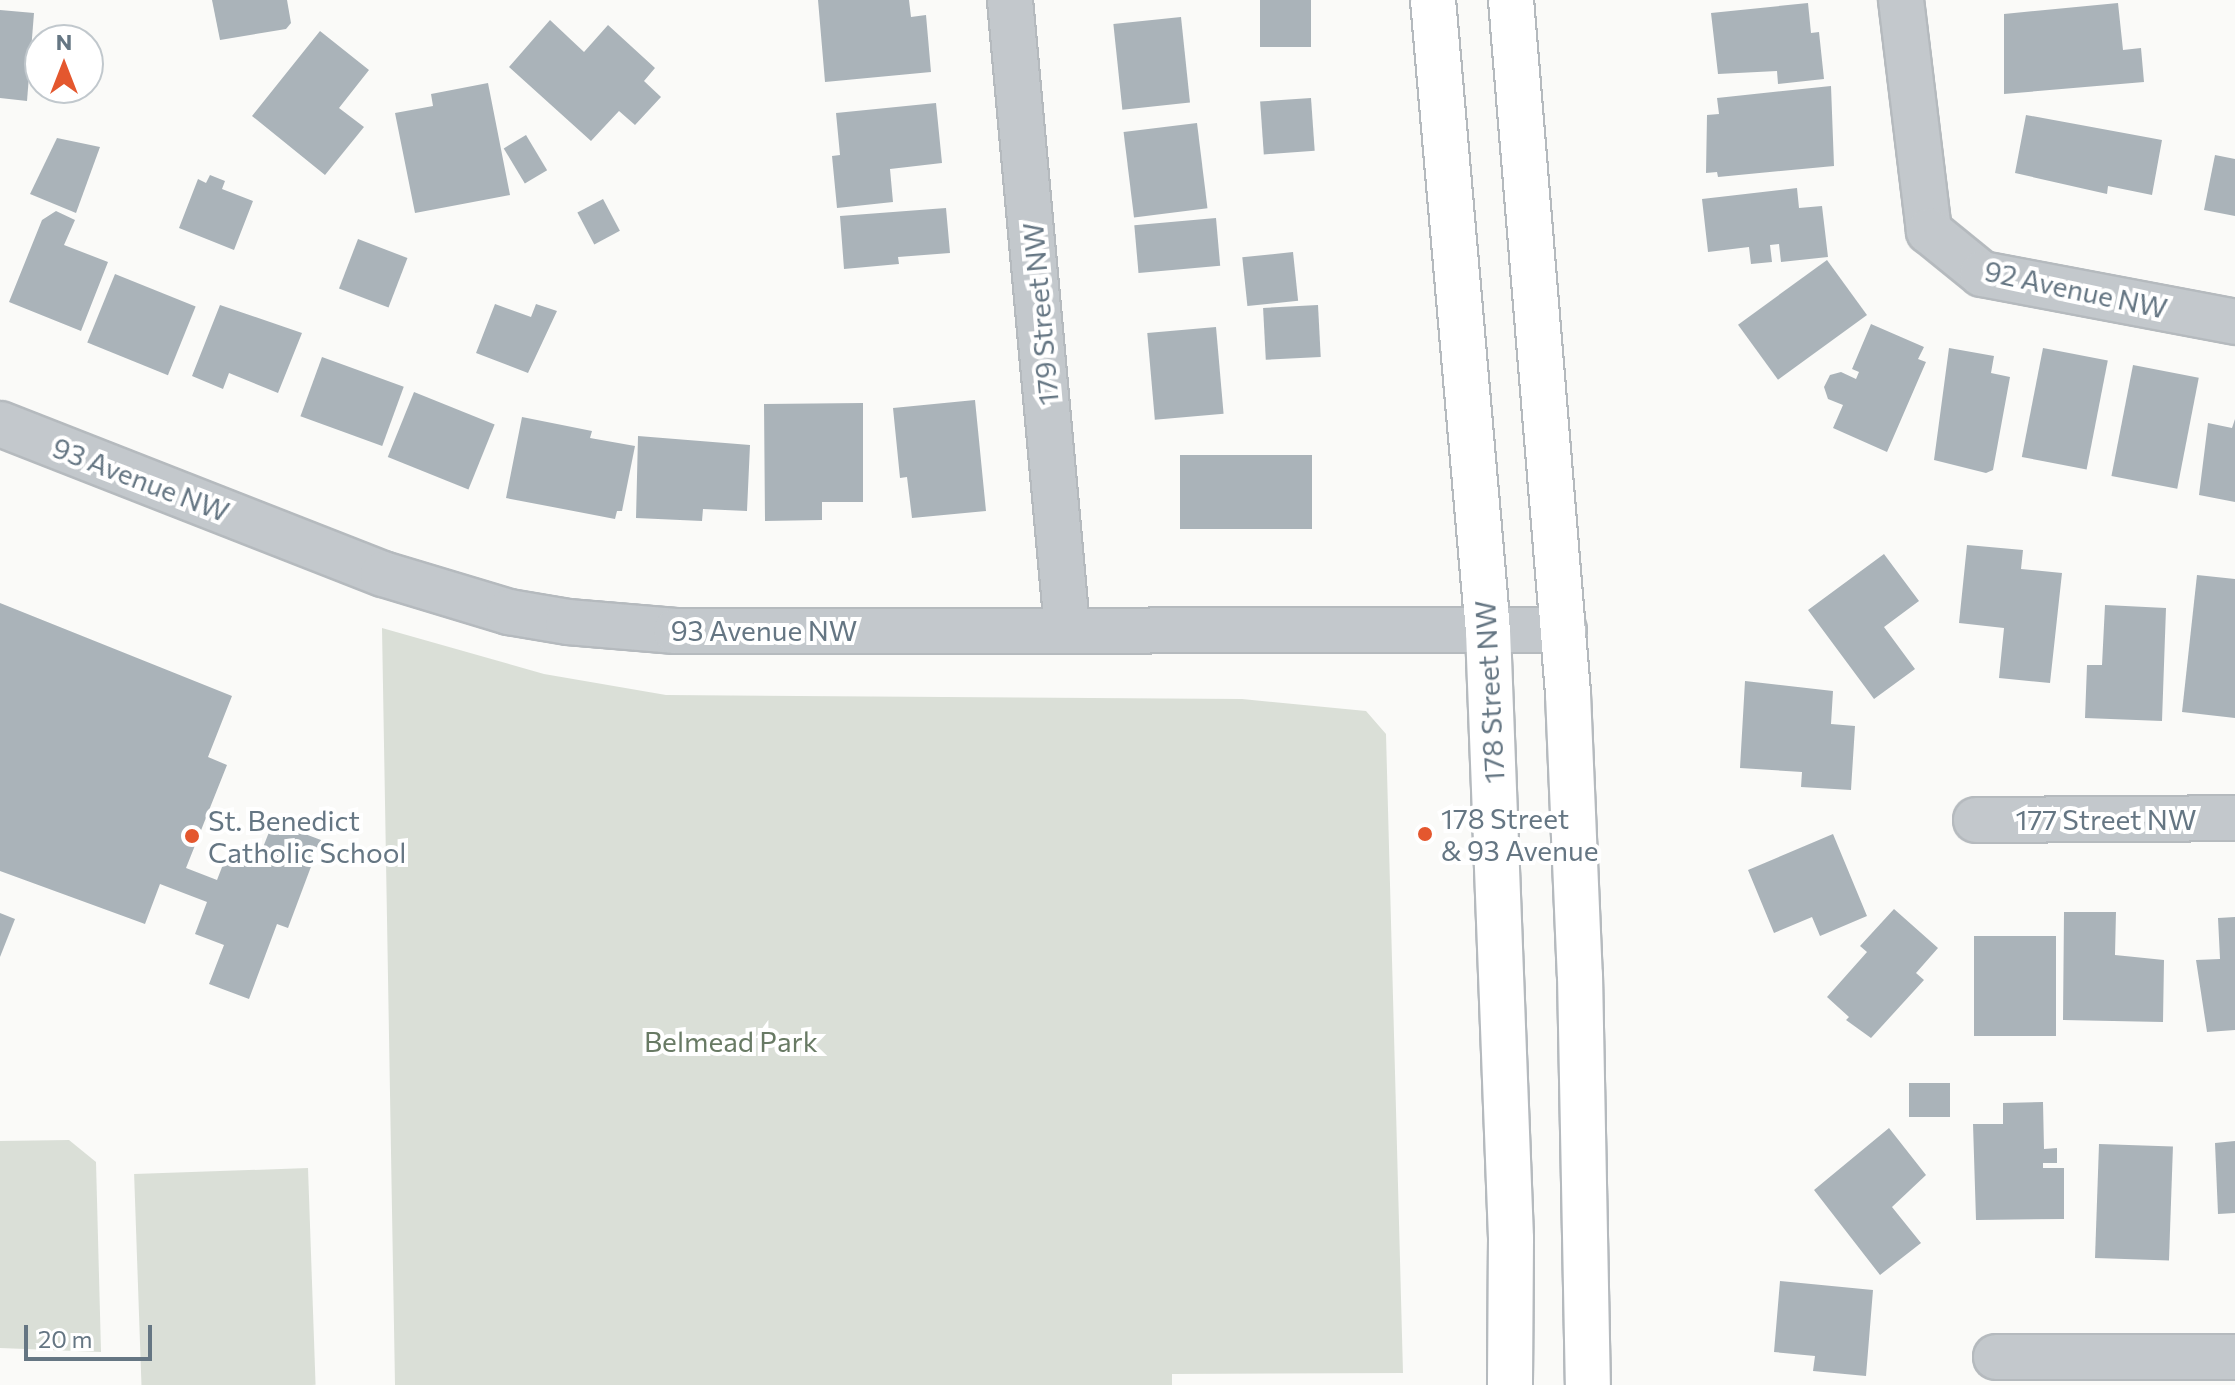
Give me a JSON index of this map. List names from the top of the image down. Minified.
{"streets":{"main road":["178 Street NW"],"street":["92 Avenue NW","179 Street NW","93 Avenue NW","177 Street NW"]},"crossings":[["179 Street NW","93 Avenue NW"],["93 Avenue NW","178 Street NW"]],"parks":["Belmead Park"],"places":["178 Street & 93 Avenue","St. Benedict Catholic School"],"scale_bar":"20 m","north":"top"}
